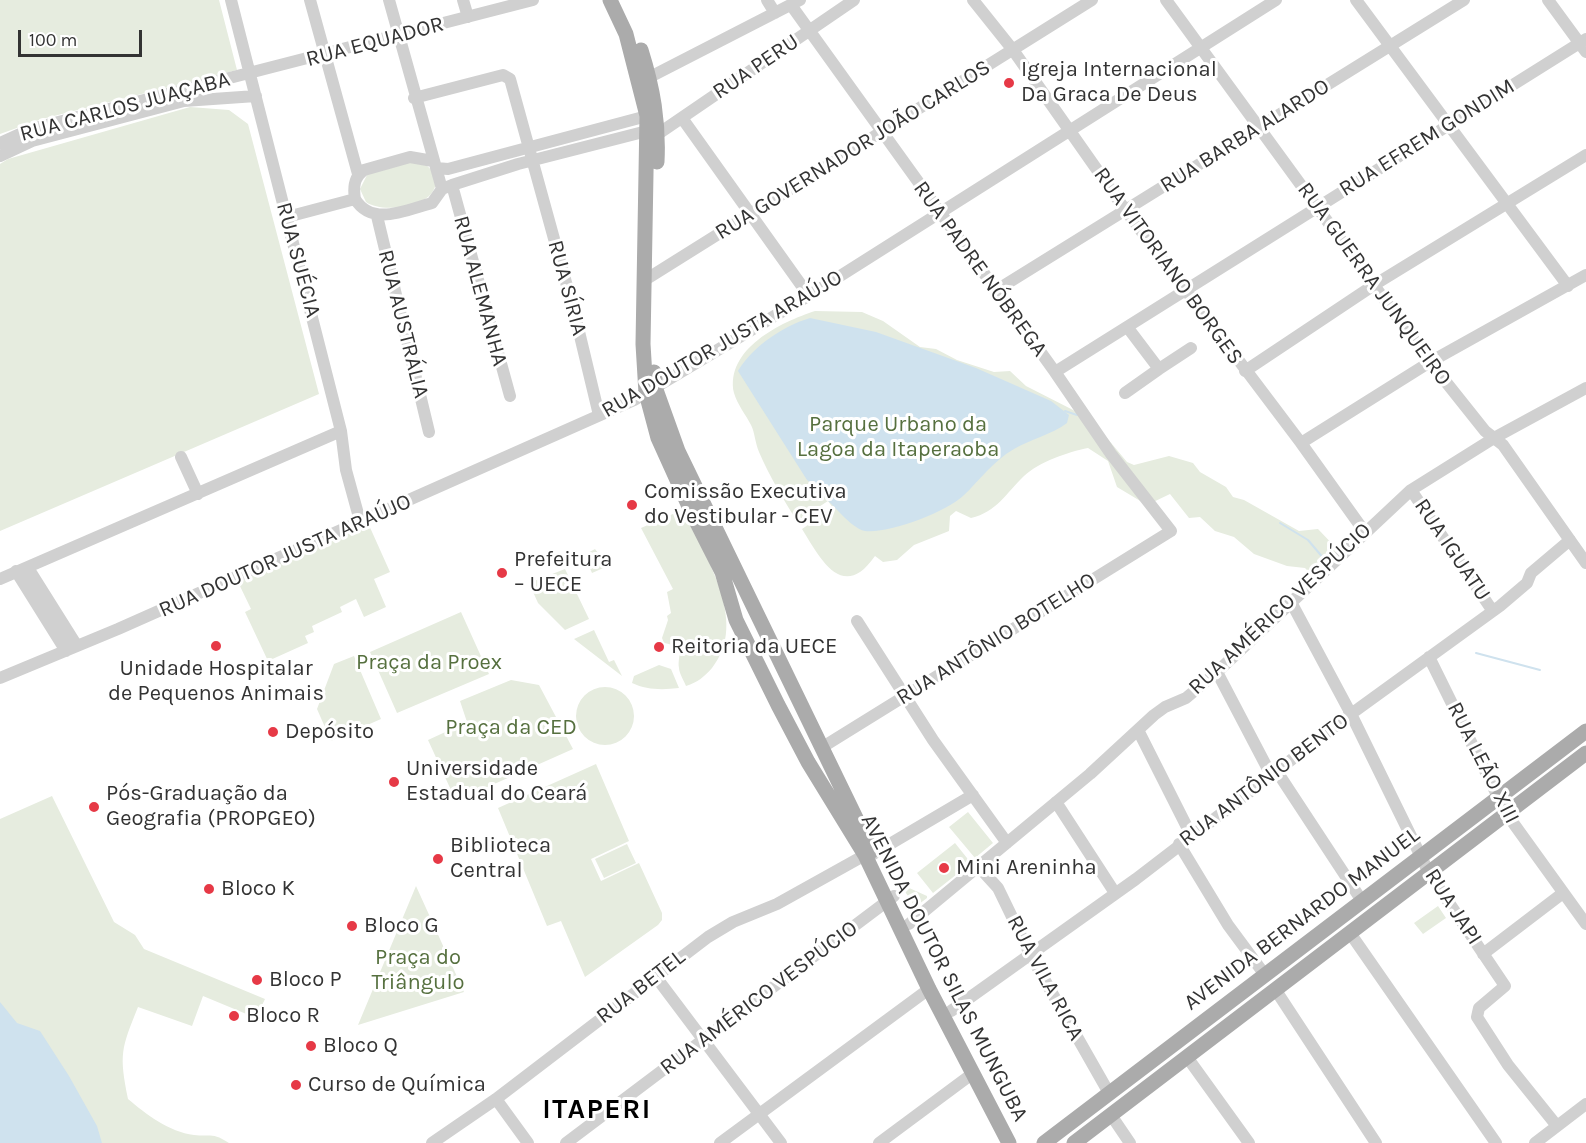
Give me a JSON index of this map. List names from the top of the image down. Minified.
{"streets":{"main road":["AVENIDA BERNARDO MANUEL","AVENIDA DOUTOR SILAS MUNGUBA"],"street":["RUA EQUADOR","RUA PERU","RUA CARLOS JUAÇABA","RUA BARBA ALARDO","RUA EFREM GONDIM","RUA GOVERNADOR JOÃO CARLOS","RUA SUÉCIA","RUA VITORIANO BORGES","RUA PADRE NÓBREGA","RUA GUERRA JUNQUEIRO","RUA SÍRIA","RUA ALEMANHA","RUA AUSTRÁLIA","RUA DOUTOR JUSTA ARAÚJO","RUA IGUATU","RUA AMÉRICO VESPÚCIO","RUA ANTÔNIO BOTELHO","RUA LEÃO XIII","RUA ANTÔNIO BENTO","RUA JAPI","RUA VILA RICA","RUA BETEL"]},"crossings":[["RUA EQUADOR","RUA CARLOS JUAÇABA"],["RUA EQUADOR","RUA SUÉCIA"],["RUA PERU","RUA PADRE NÓBREGA"],["RUA PERU","RUA SÍRIA"],["RUA PERU","RUA ALEMANHA"],["RUA PERU","RUA AUSTRÁLIA"],["RUA PERU","AVENIDA DOUTOR SILAS MUNGUBA"],["RUA CARLOS JUAÇABA","RUA SUÉCIA"],["RUA BARBA ALARDO","RUA VITORIANO BORGES"],["RUA BARBA ALARDO","RUA PADRE NÓBREGA"],["RUA BARBA ALARDO","RUA GUERRA JUNQUEIRO"],["RUA EFREM GONDIM","RUA VITORIANO BORGES"],["RUA EFREM GONDIM","RUA PADRE NÓBREGA"],["RUA EFREM GONDIM","RUA GUERRA JUNQUEIRO"],["RUA GOVERNADOR JOÃO CARLOS","RUA VITORIANO BORGES"],["RUA GOVERNADOR JOÃO CARLOS","RUA PADRE NÓBREGA"],["RUA GOVERNADOR JOÃO CARLOS","AVENIDA DOUTOR SILAS MUNGUBA"],["RUA SUÉCIA","RUA DOUTOR JUSTA ARAÚJO"],["RUA VITORIANO BORGES","RUA DOUTOR JUSTA ARAÚJO"],["RUA VITORIANO BORGES","RUA AMÉRICO VESPÚCIO"],["RUA PADRE NÓBREGA","RUA DOUTOR JUSTA ARAÚJO"],["RUA PADRE NÓBREGA","RUA ANTÔNIO BOTELHO"],["RUA GUERRA JUNQUEIRO","RUA DOUTOR JUSTA ARAÚJO"],["RUA GUERRA JUNQUEIRO","RUA AMÉRICO VESPÚCIO"],["RUA GUERRA JUNQUEIRO","RUA ANTÔNIO BENTO"],["RUA SÍRIA","RUA DOUTOR JUSTA ARAÚJO"],["RUA DOUTOR JUSTA ARAÚJO","AVENIDA DOUTOR SILAS MUNGUBA"],["RUA IGUATU","RUA AMÉRICO VESPÚCIO"],["RUA IGUATU","RUA ANTÔNIO BENTO"],["RUA AMÉRICO VESPÚCIO","RUA JAPI"],["RUA AMÉRICO VESPÚCIO","AVENIDA DOUTOR SILAS MUNGUBA"],["RUA AMÉRICO VESPÚCIO","RUA VILA RICA"],["RUA ANTÔNIO BOTELHO","AVENIDA DOUTOR SILAS MUNGUBA"],["RUA LEÃO XIII","RUA ANTÔNIO BENTO"],["RUA LEÃO XIII","AVENIDA BERNARDO MANUEL"],["RUA ANTÔNIO BENTO","RUA JAPI"],["RUA ANTÔNIO BENTO","AVENIDA DOUTOR SILAS MUNGUBA"],["RUA ANTÔNIO BENTO","RUA VILA RICA"],["RUA JAPI","AVENIDA BERNARDO MANUEL"],["AVENIDA BERNARDO MANUEL","RUA VILA RICA"],["AVENIDA DOUTOR SILAS MUNGUBA","RUA BETEL"]],"districts":["ITAPERI"],"parks":["Parque Urbano da Lagoa da Itaperaoba","Praça da Proex","Praça da CED","Praça do Triângulo"],"places":["Igreja Internacional Da Graca De Deus","Comissão Executiva do Vestibular - CEV","Prefeitura – UECE","Unidade Hospitalar de Pequenos Animais","Reitoria da UECE","Depósito","Universidade Estadual do Ceará","Pós-Graduação da Geografia (PROPGEO)","Biblioteca Central","Mini Areninha","Bloco K","Bloco G","Bloco P","Bloco R","Bloco Q","Curso de Química"],"scale_bar":"100 m"}
